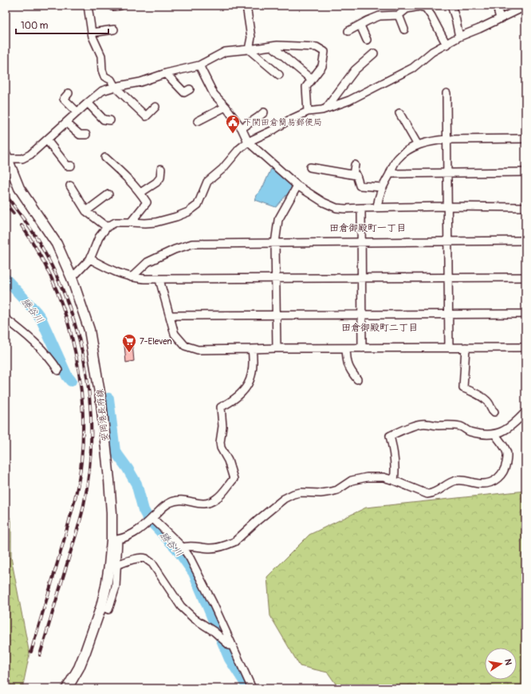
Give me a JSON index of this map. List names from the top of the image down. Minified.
{"streets":{"main road":["安岡港長府線"]},"districts":["田倉御殿町一丁目","田倉御殿町二丁目"],"water":["勝谷川"],"places":{"public building":["下関田倉簡易郵便局"],"supermarket":["7-Eleven"]},"scale_bar":"100 m","north":"right"}
